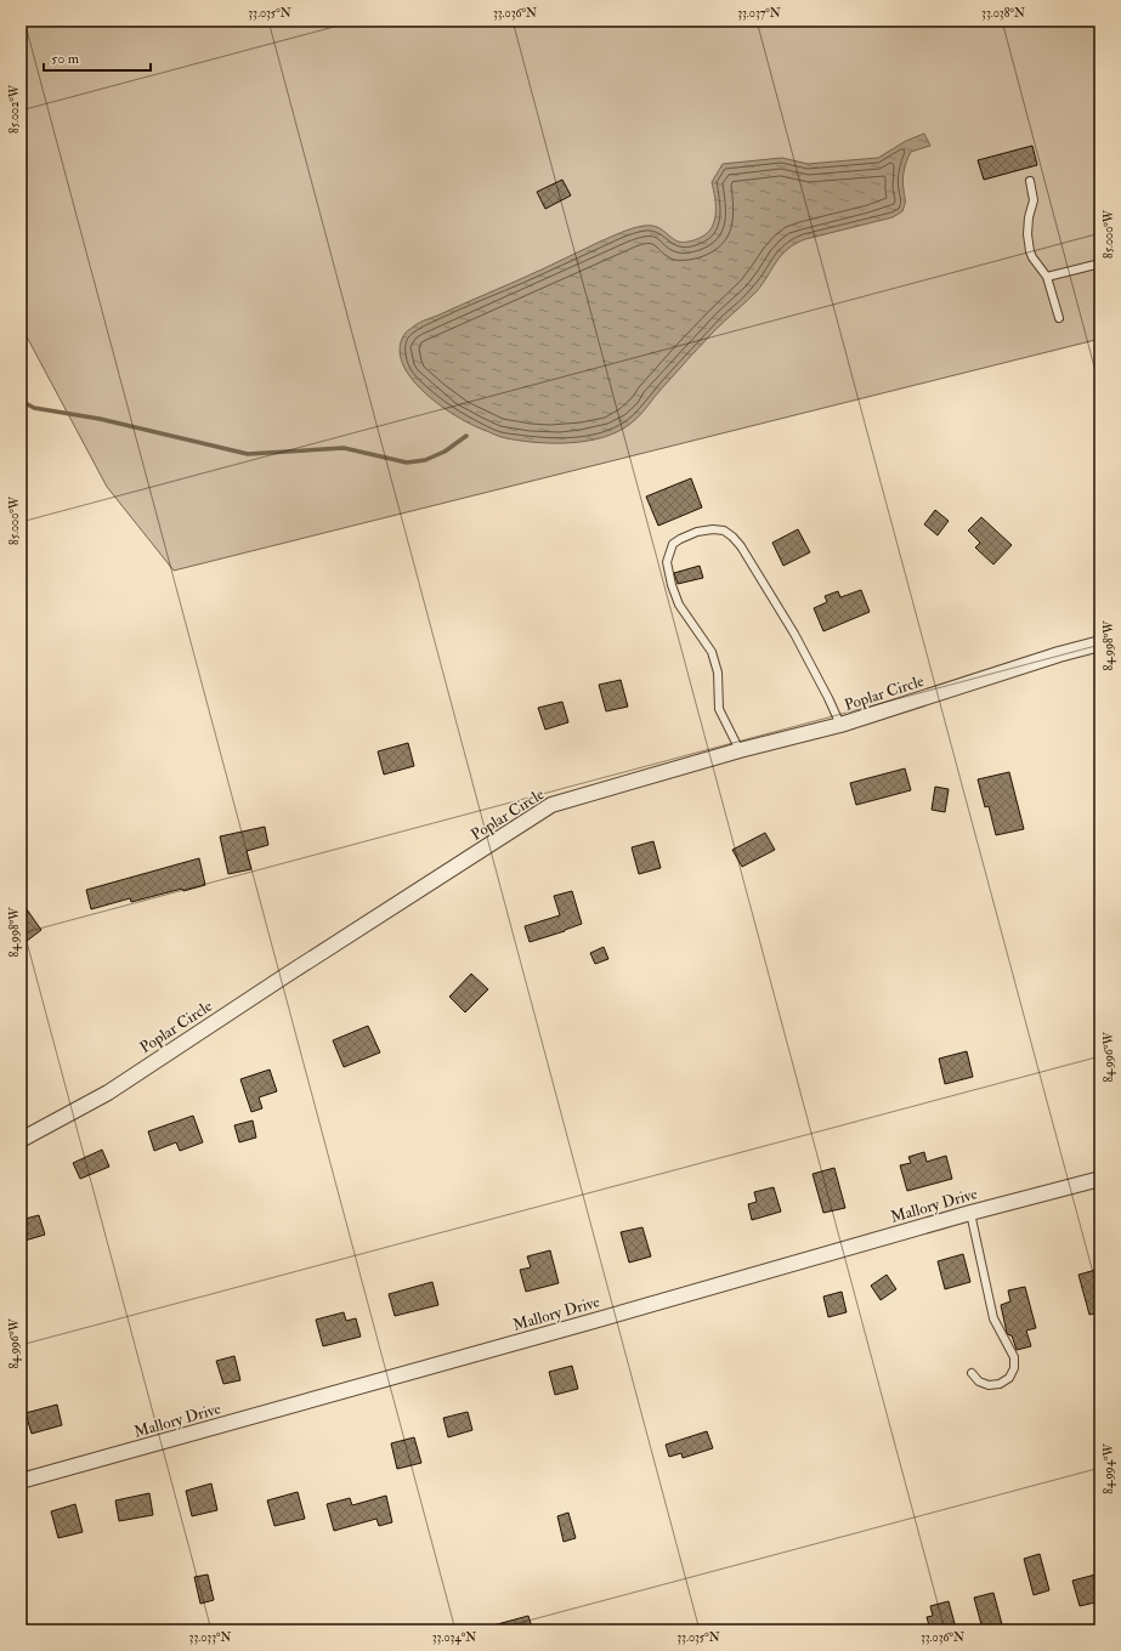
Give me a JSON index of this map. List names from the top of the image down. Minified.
{"streets":{"street":["Poplar Circle","Mallory Drive"]},"scale_bar":"50 m","coordinates":["33.035°N","33.036°N","33.037°N","33.038°N","85.002°W","85.000°W","84.998°W","84.996°W","84.994°W","33.033°N","33.034°N"]}
